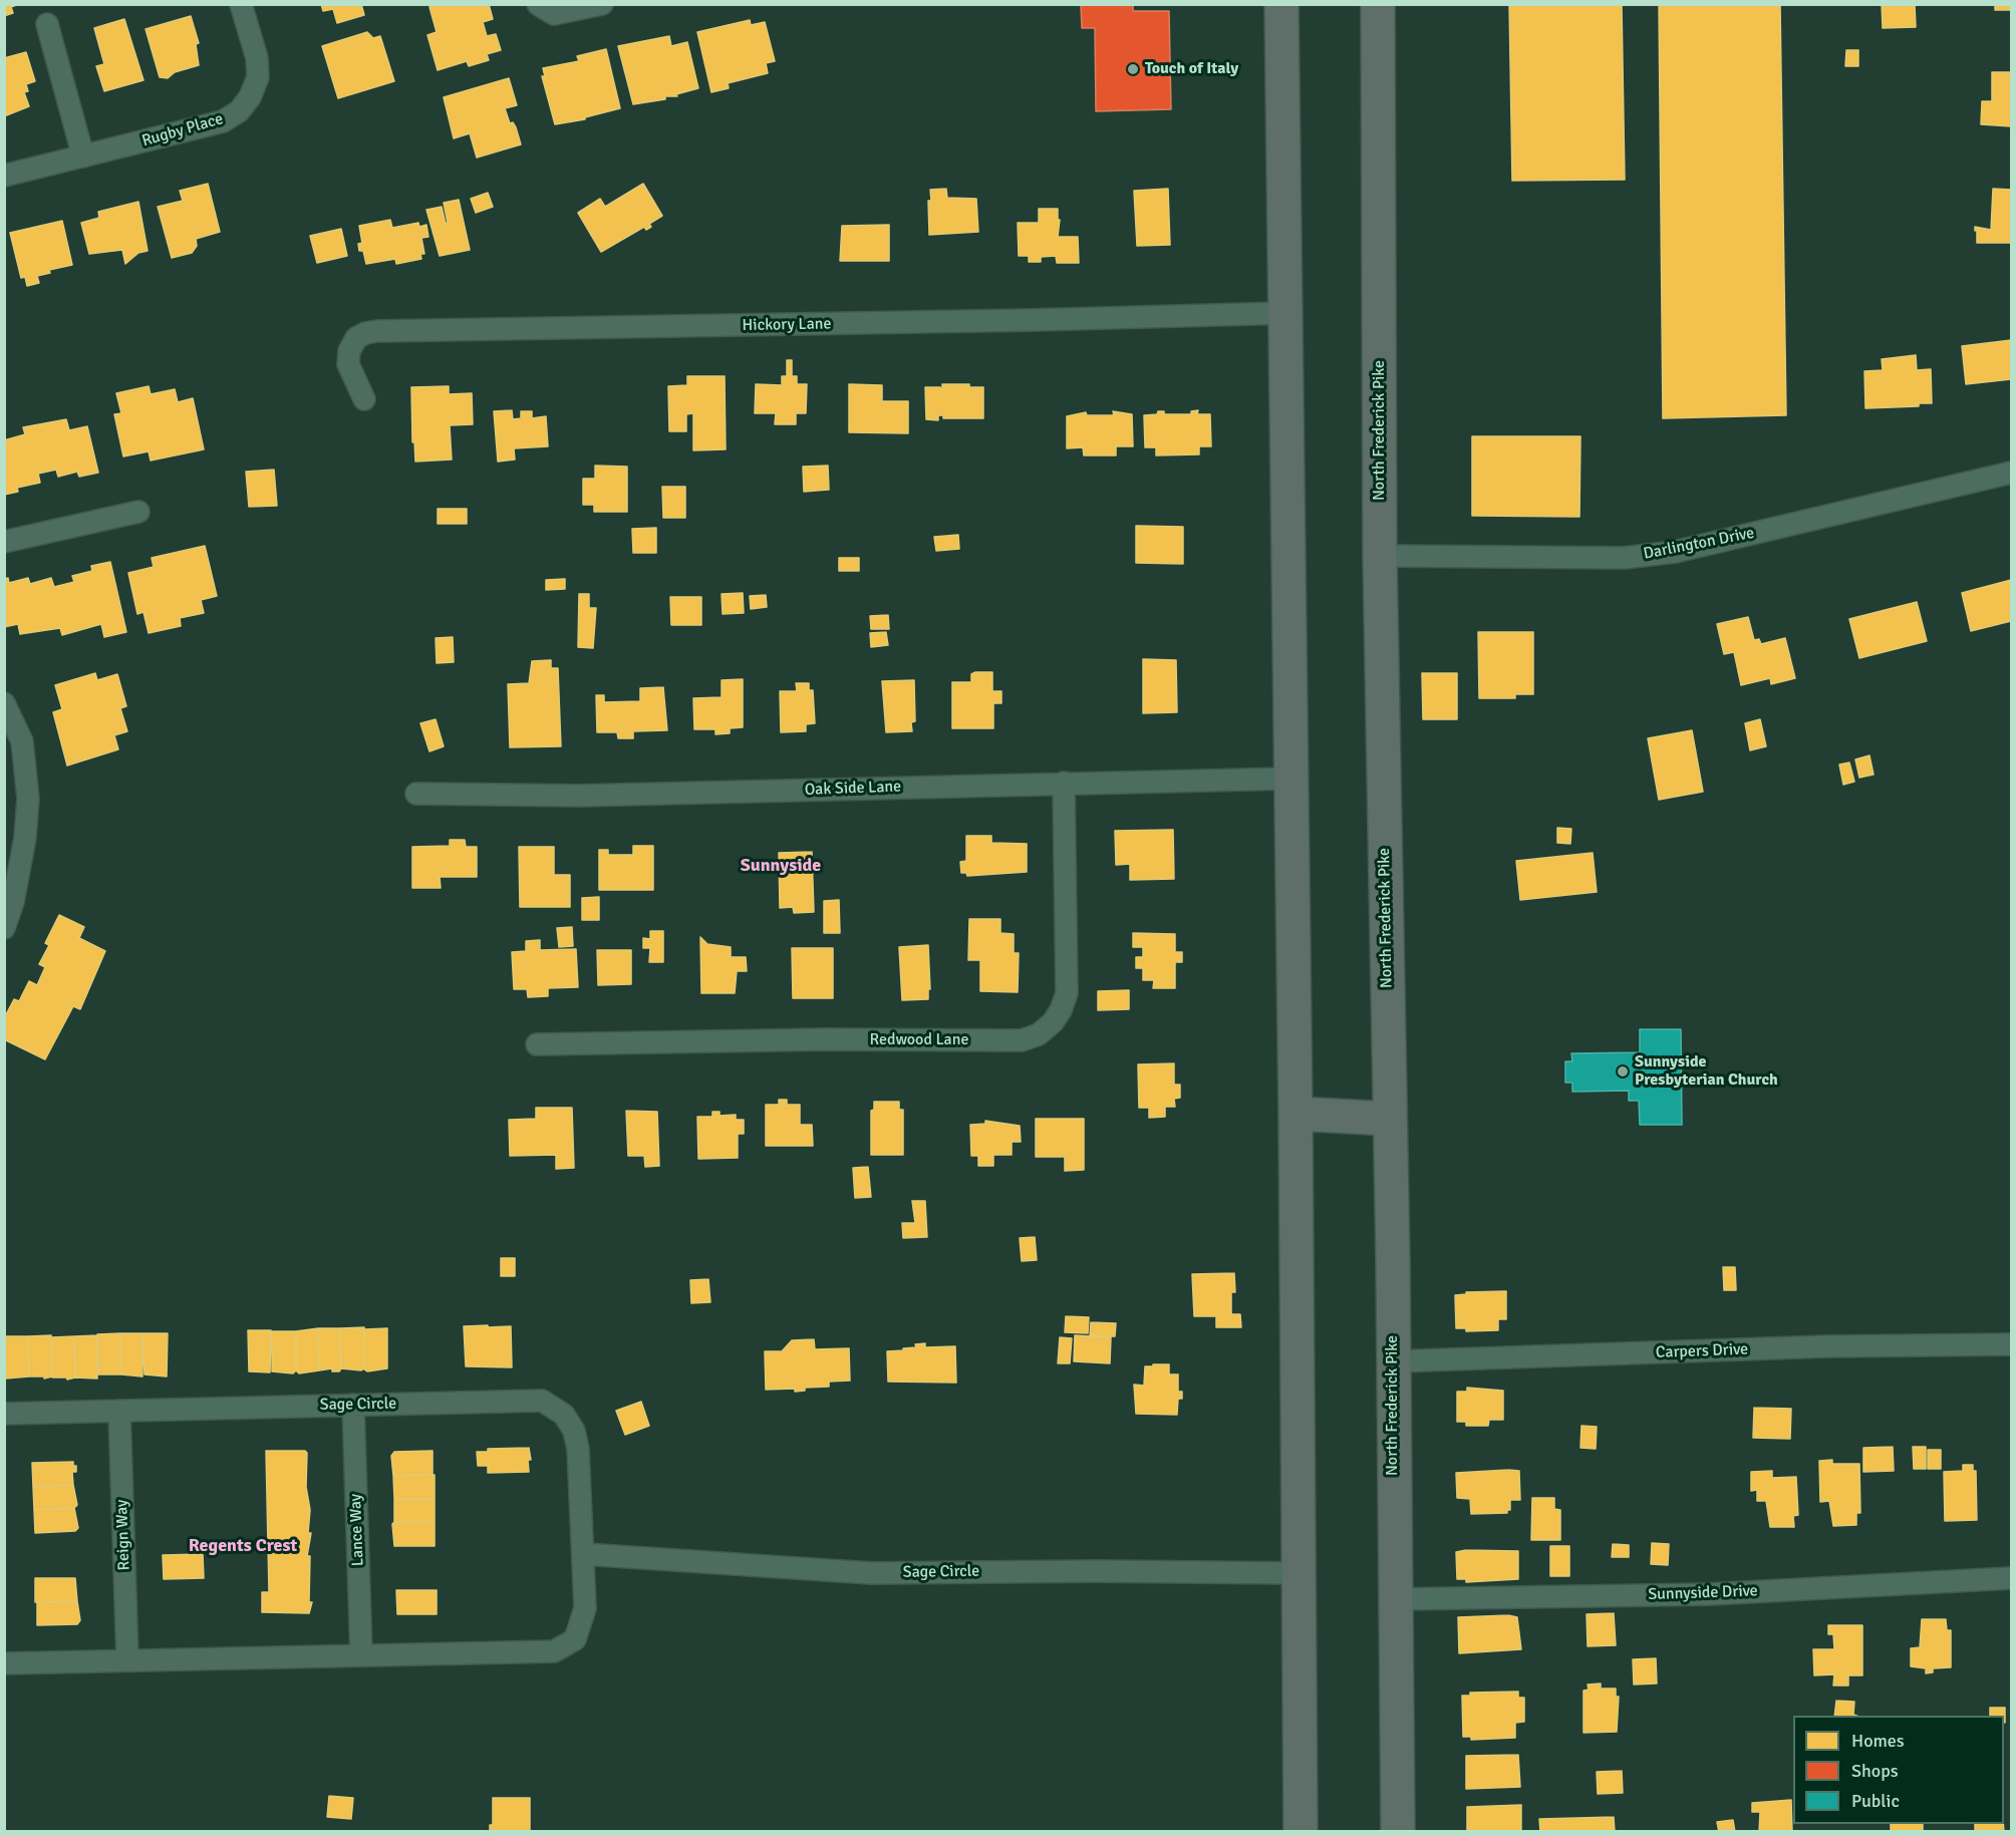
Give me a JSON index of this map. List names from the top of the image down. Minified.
{"streets":{"main road":["North Frederick Pike"],"street":["Rugby Place","Hickory Lane","Darlington Drive","Oak Side Lane","Redwood Lane","Carpers Drive","Sage Circle","Lance Way","Reign Way","Sunnyside Drive"]},"crossings":[["North Frederick Pike","Darlington Drive"],["North Frederick Pike","Carpers Drive"],["North Frederick Pike","Sunnyside Drive"],["Oak Side Lane","Redwood Lane"],["Sage Circle","Lance Way"],["Sage Circle","Reign Way"]],"districts":["Sunnyside","Regents Crest"],"places":["Touch of Italy","Sunnyside Presbyterian Church"],"legend":["Homes","Shops","Public"]}
